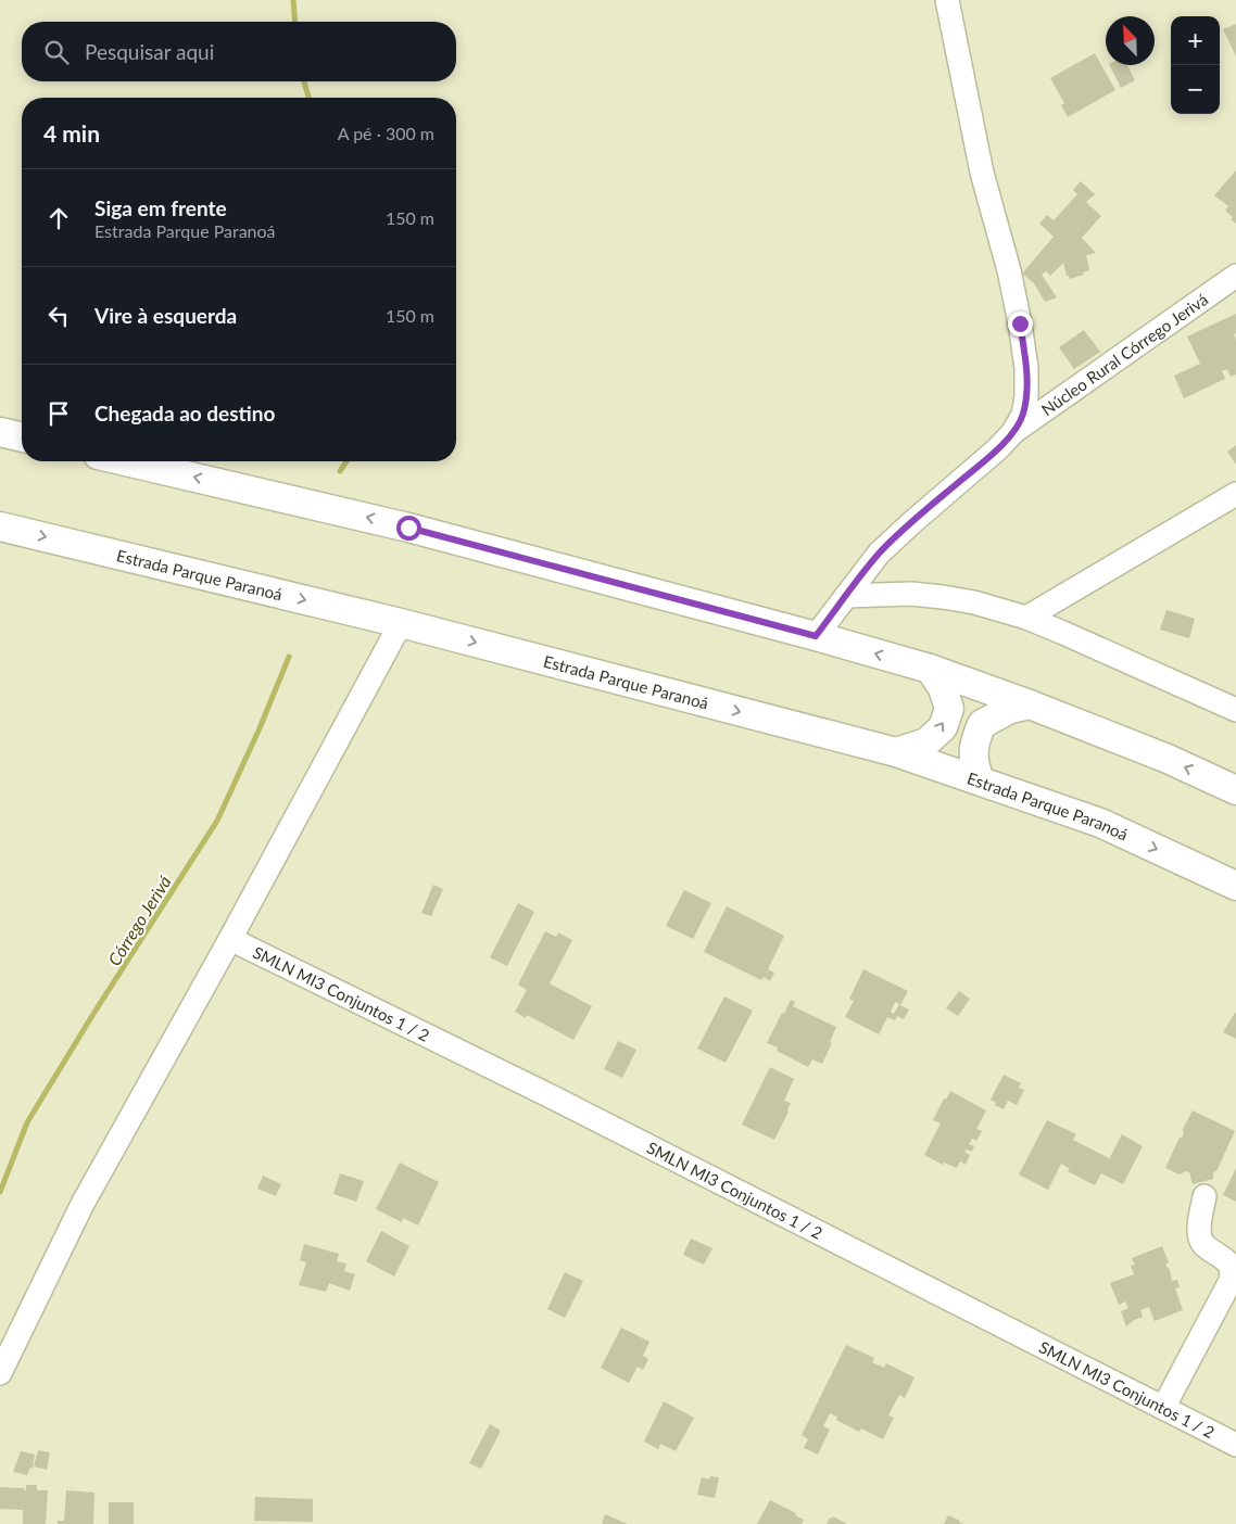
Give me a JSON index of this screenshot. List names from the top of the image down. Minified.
{"streets":{"main road":["Estrada Parque Paranoá"],"street":["Núcleo Rural Córrego Jerivá","SMLN MI3 Conjuntos 1 / 2"]},"water":["Córrego Jerivá"],"north":"top left","page":{"map_buttons":["+","−"],"search":"Pesquisar aqui","heading":["4 min","A pé · 300 m"],"list":[["Siga em frente","Estrada Parque Paranoá","150 m"],["Vire à esquerda","150 m"],"Chegada ao destino"]}}
